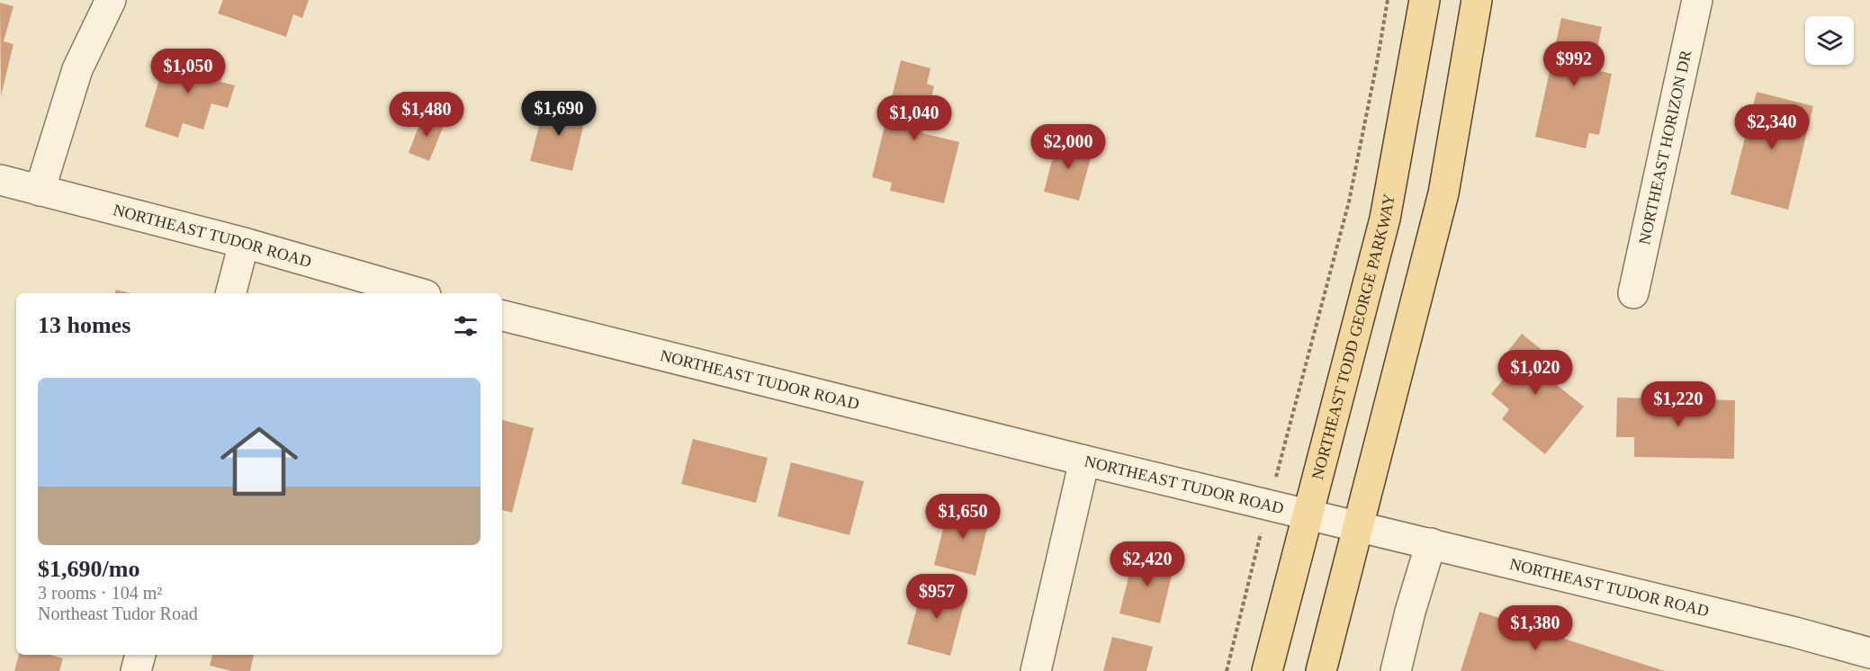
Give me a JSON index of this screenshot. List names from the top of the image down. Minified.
{"streets":{"main road":["NORTHEAST TODD GEORGE PARKWAY"],"street":["NORTHEAST HORIZON DR","NORTHEAST TUDOR ROAD"]},"crossings":[["NORTHEAST TUDOR ROAD","NORTHEAST TODD GEORGE PARKWAY"]],"page":{"price":["$992","$1,050","$1,690","$1,480","$1,040","$2,340","$2,000","$1,020","$1,220","$1,650","$2,420","$957","$1,380"],"heading":"13 homes","list":[{"name":"$1,690/mo","note":"3 rooms · 104 m² · Northeast Tudor Road"}]}}
